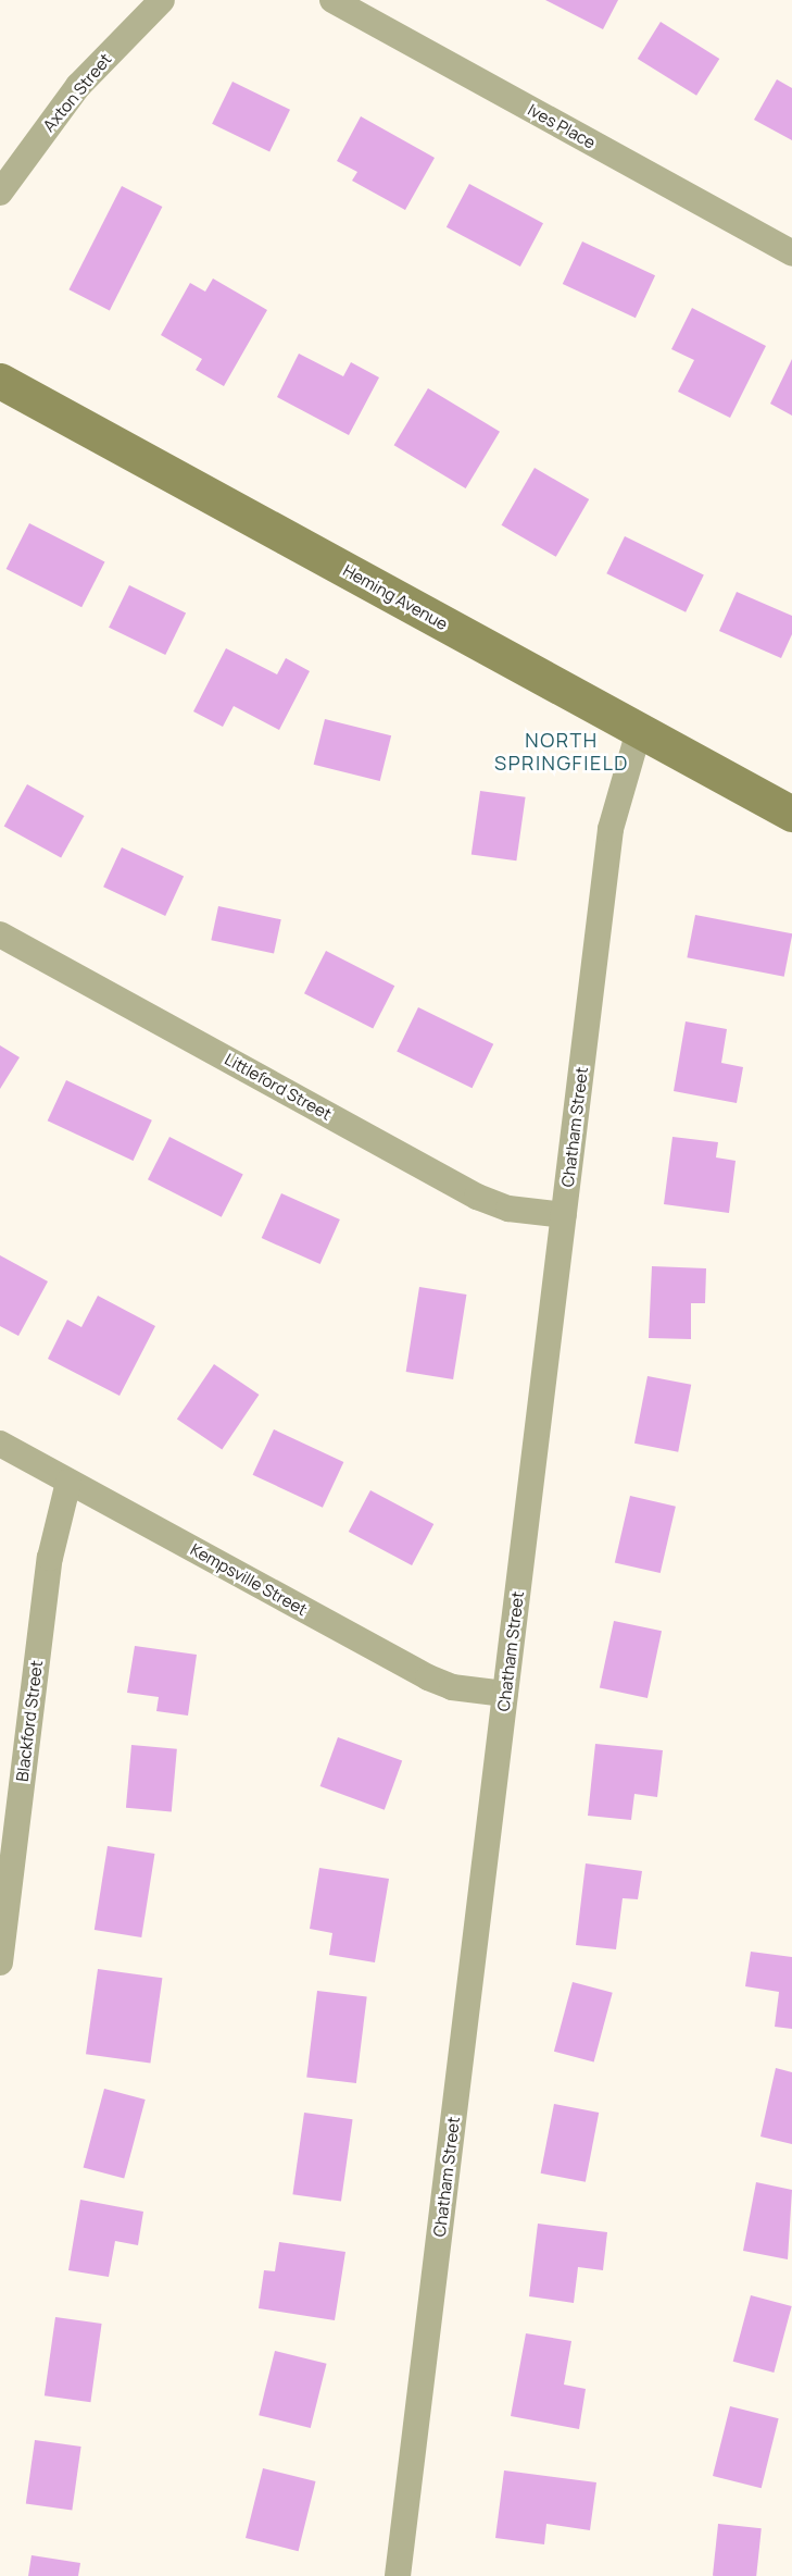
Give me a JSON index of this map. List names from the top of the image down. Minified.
{"streets":{"street":["Axton Street","Ives Place","Heming Avenue","Littleford Street","Chatham Street","Kempsville Street","Blackford Street"]},"crossings":[["Heming Avenue","Chatham Street"],["Littleford Street","Chatham Street"],["Chatham Street","Kempsville Street"],["Kempsville Street","Blackford Street"]],"districts":["NORTH SPRINGFIELD"]}
